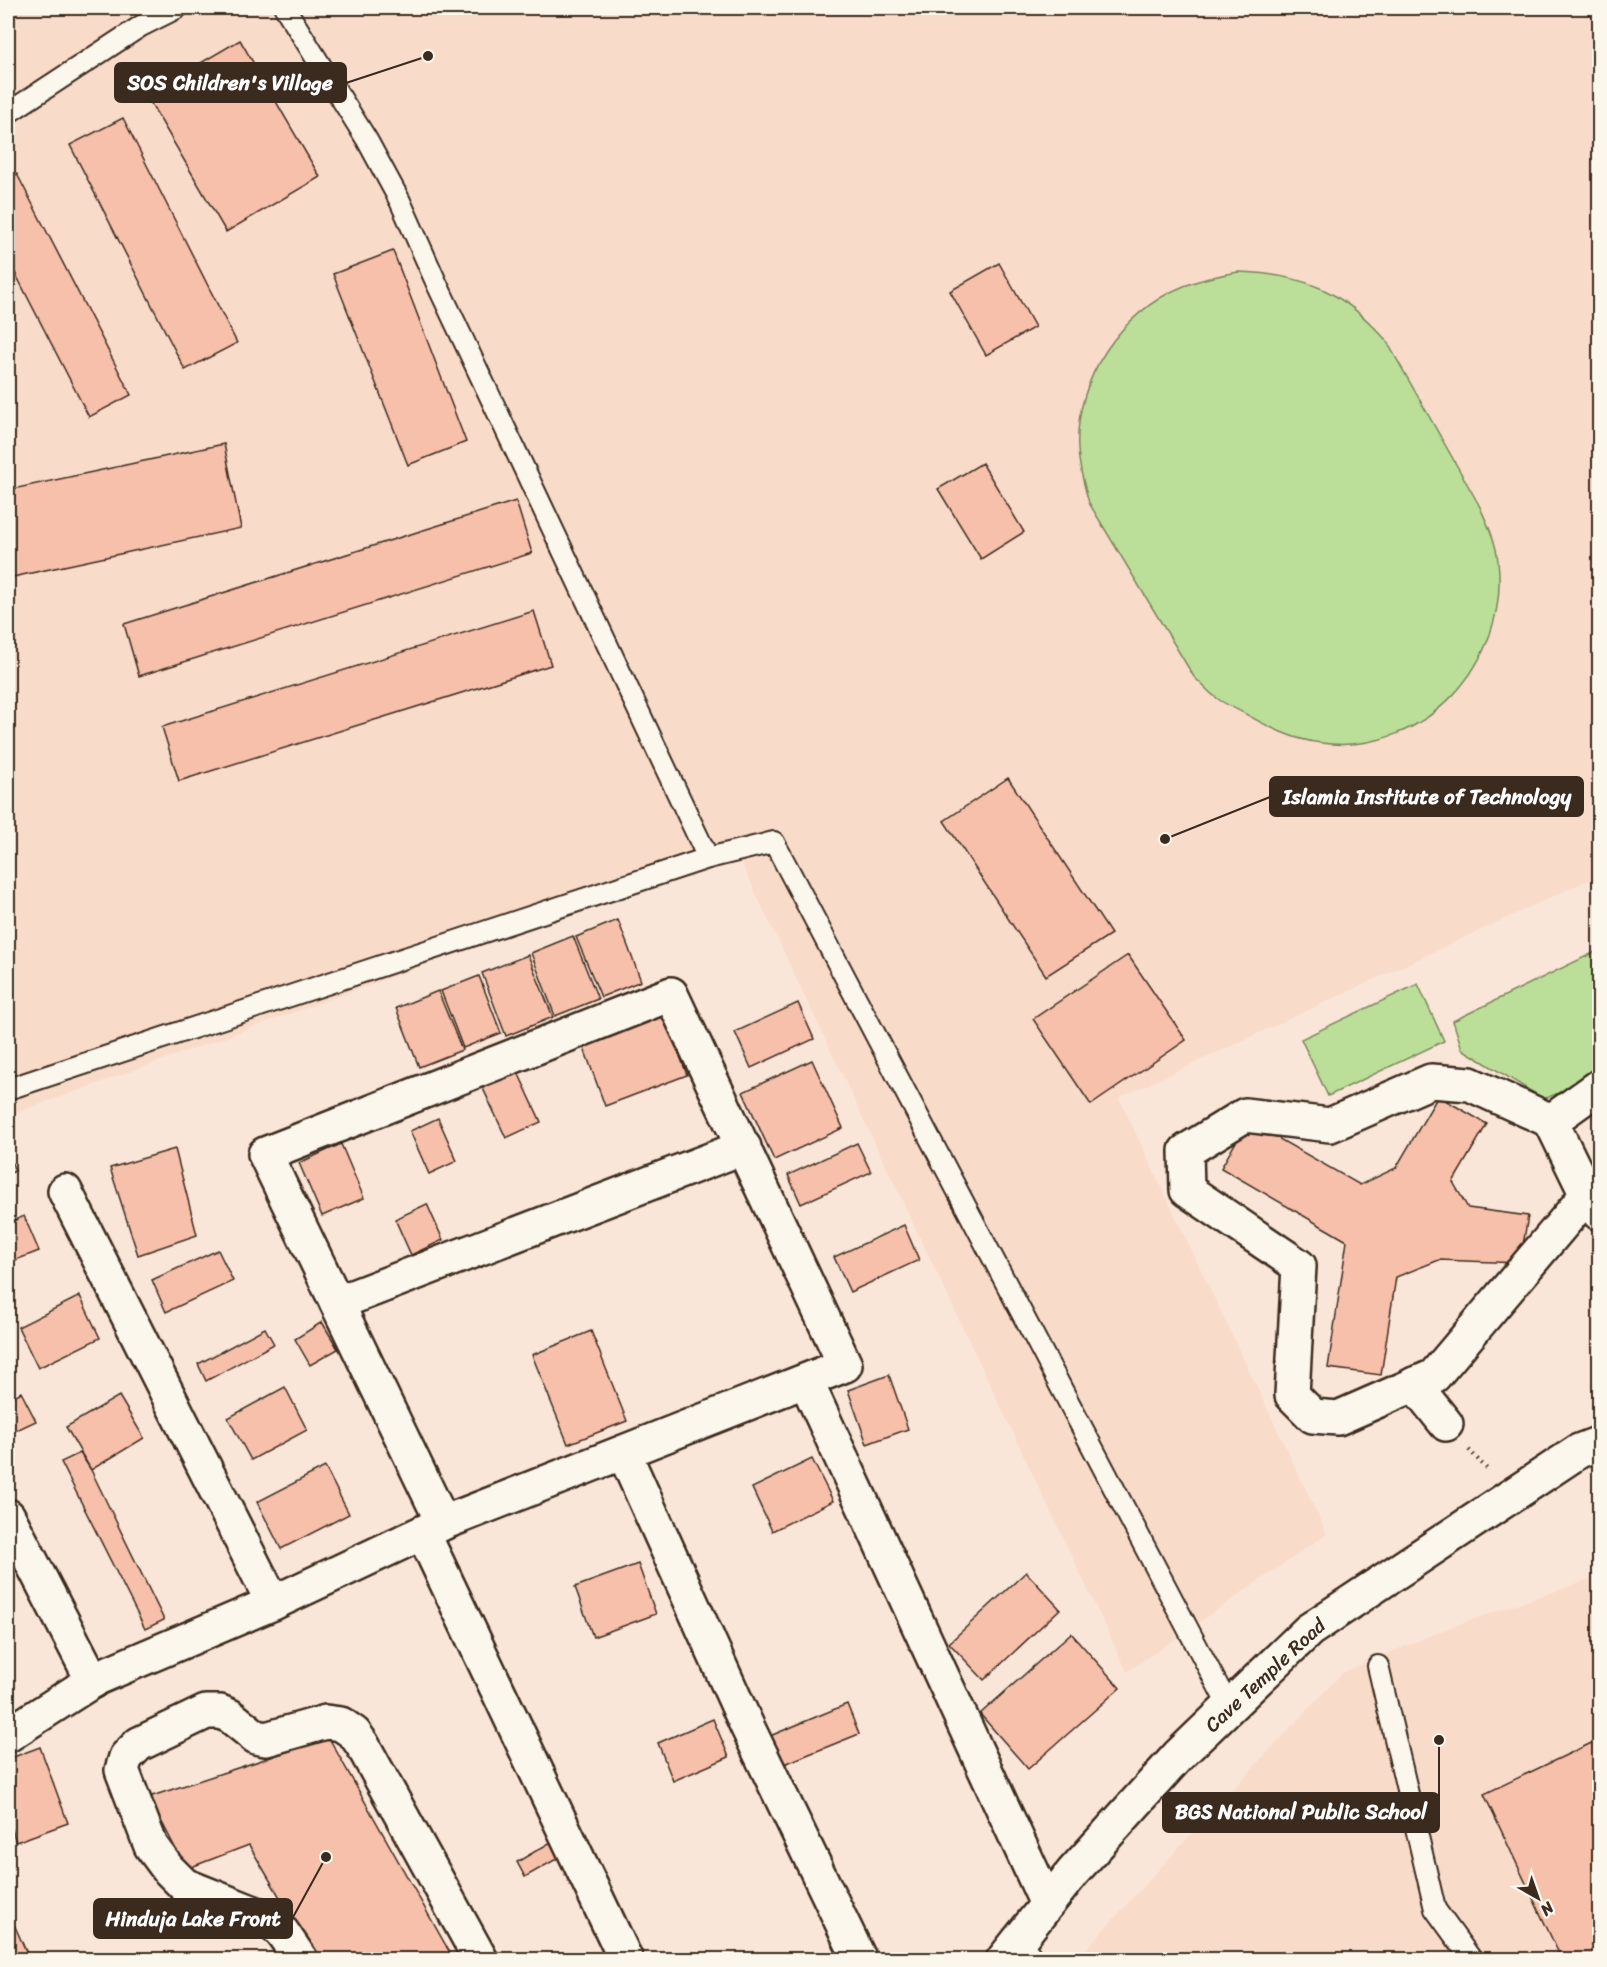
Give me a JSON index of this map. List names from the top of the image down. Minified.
{"streets":{"street":["Cave Temple Road"]},"places":["SOS Children's Village","Islamia Institute of Technology","BGS National Public School","Hinduja Lake Front"],"north":"bottom right"}
